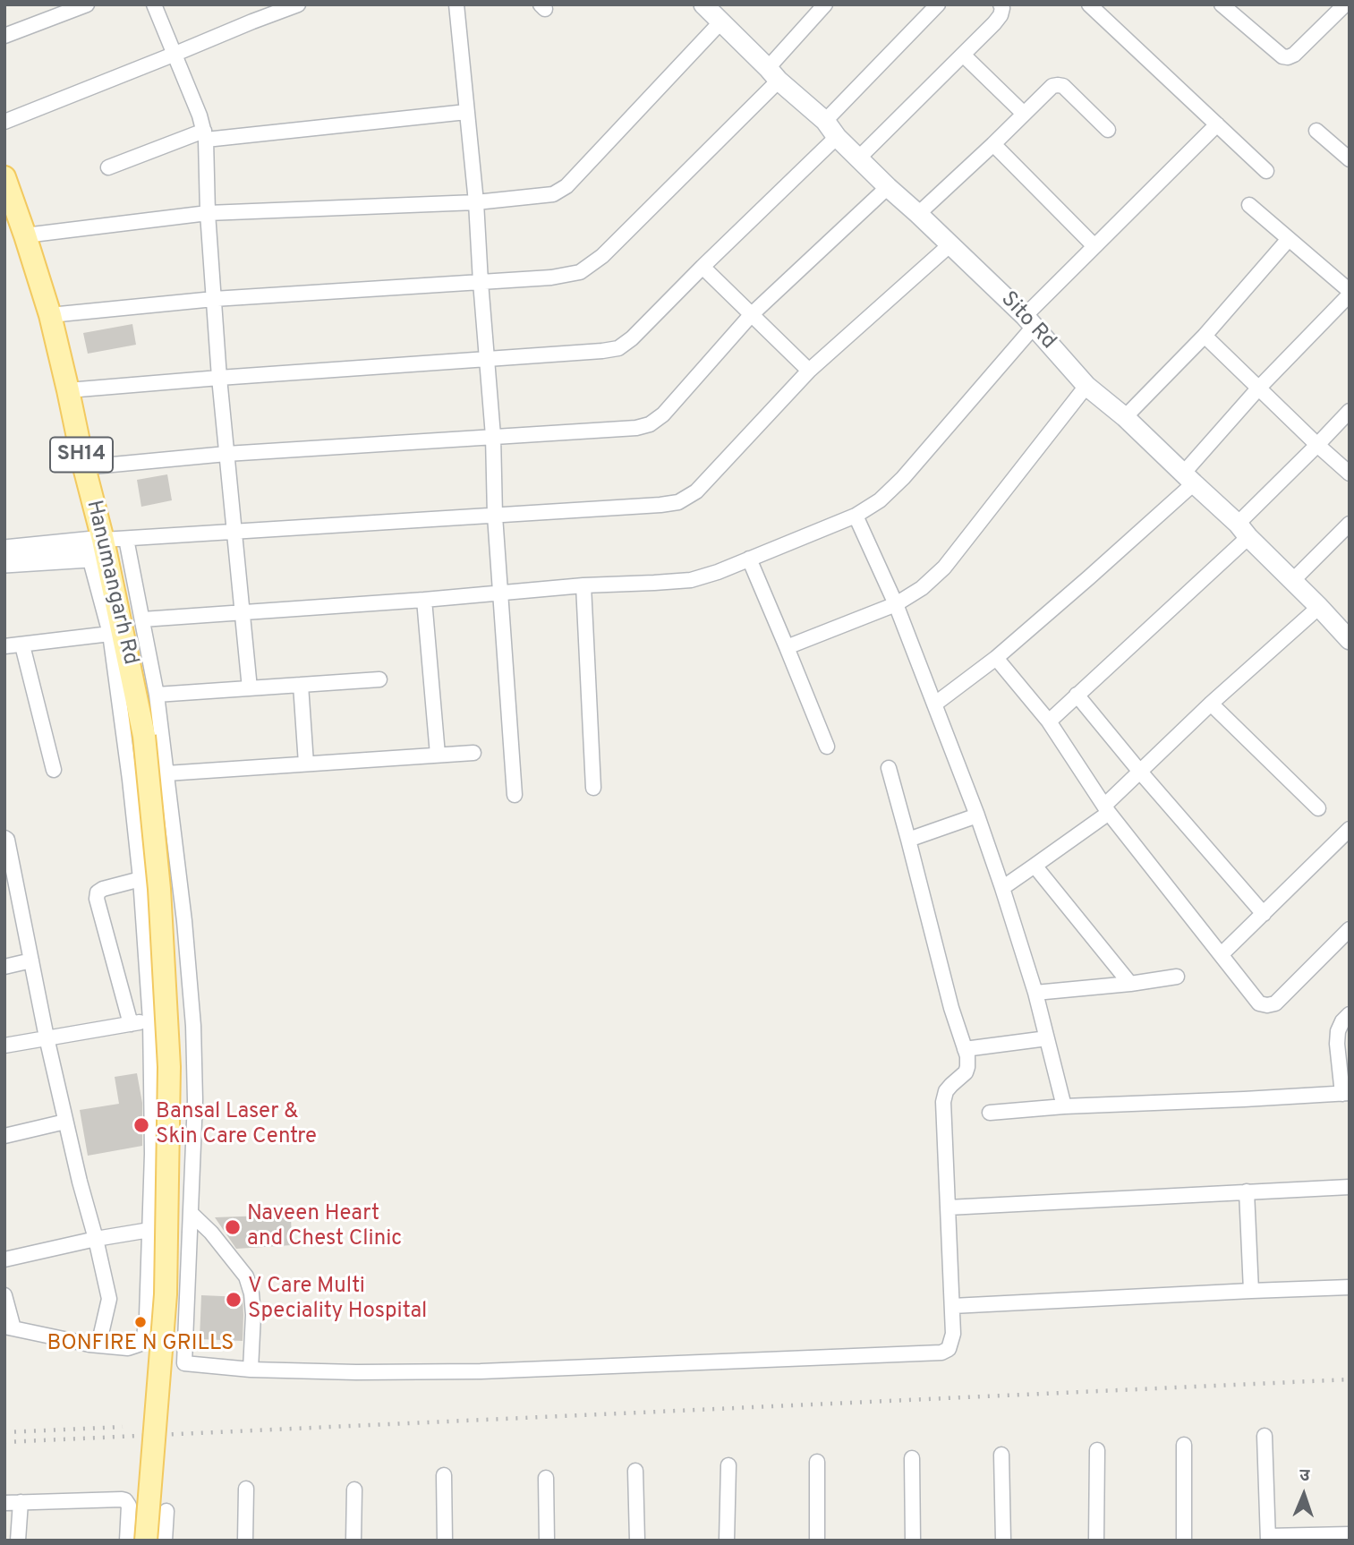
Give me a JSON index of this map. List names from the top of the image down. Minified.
{"streets":{"main road":["Sito Rd","SH14","Hanumangarh Rd"]},"places":["Bansal Laser & Skin Care Centre","Naveen Heart and Chest Clinic","V Care Multi Speciality Hospital","BONFIRE N GRILLS"],"north":"top"}
